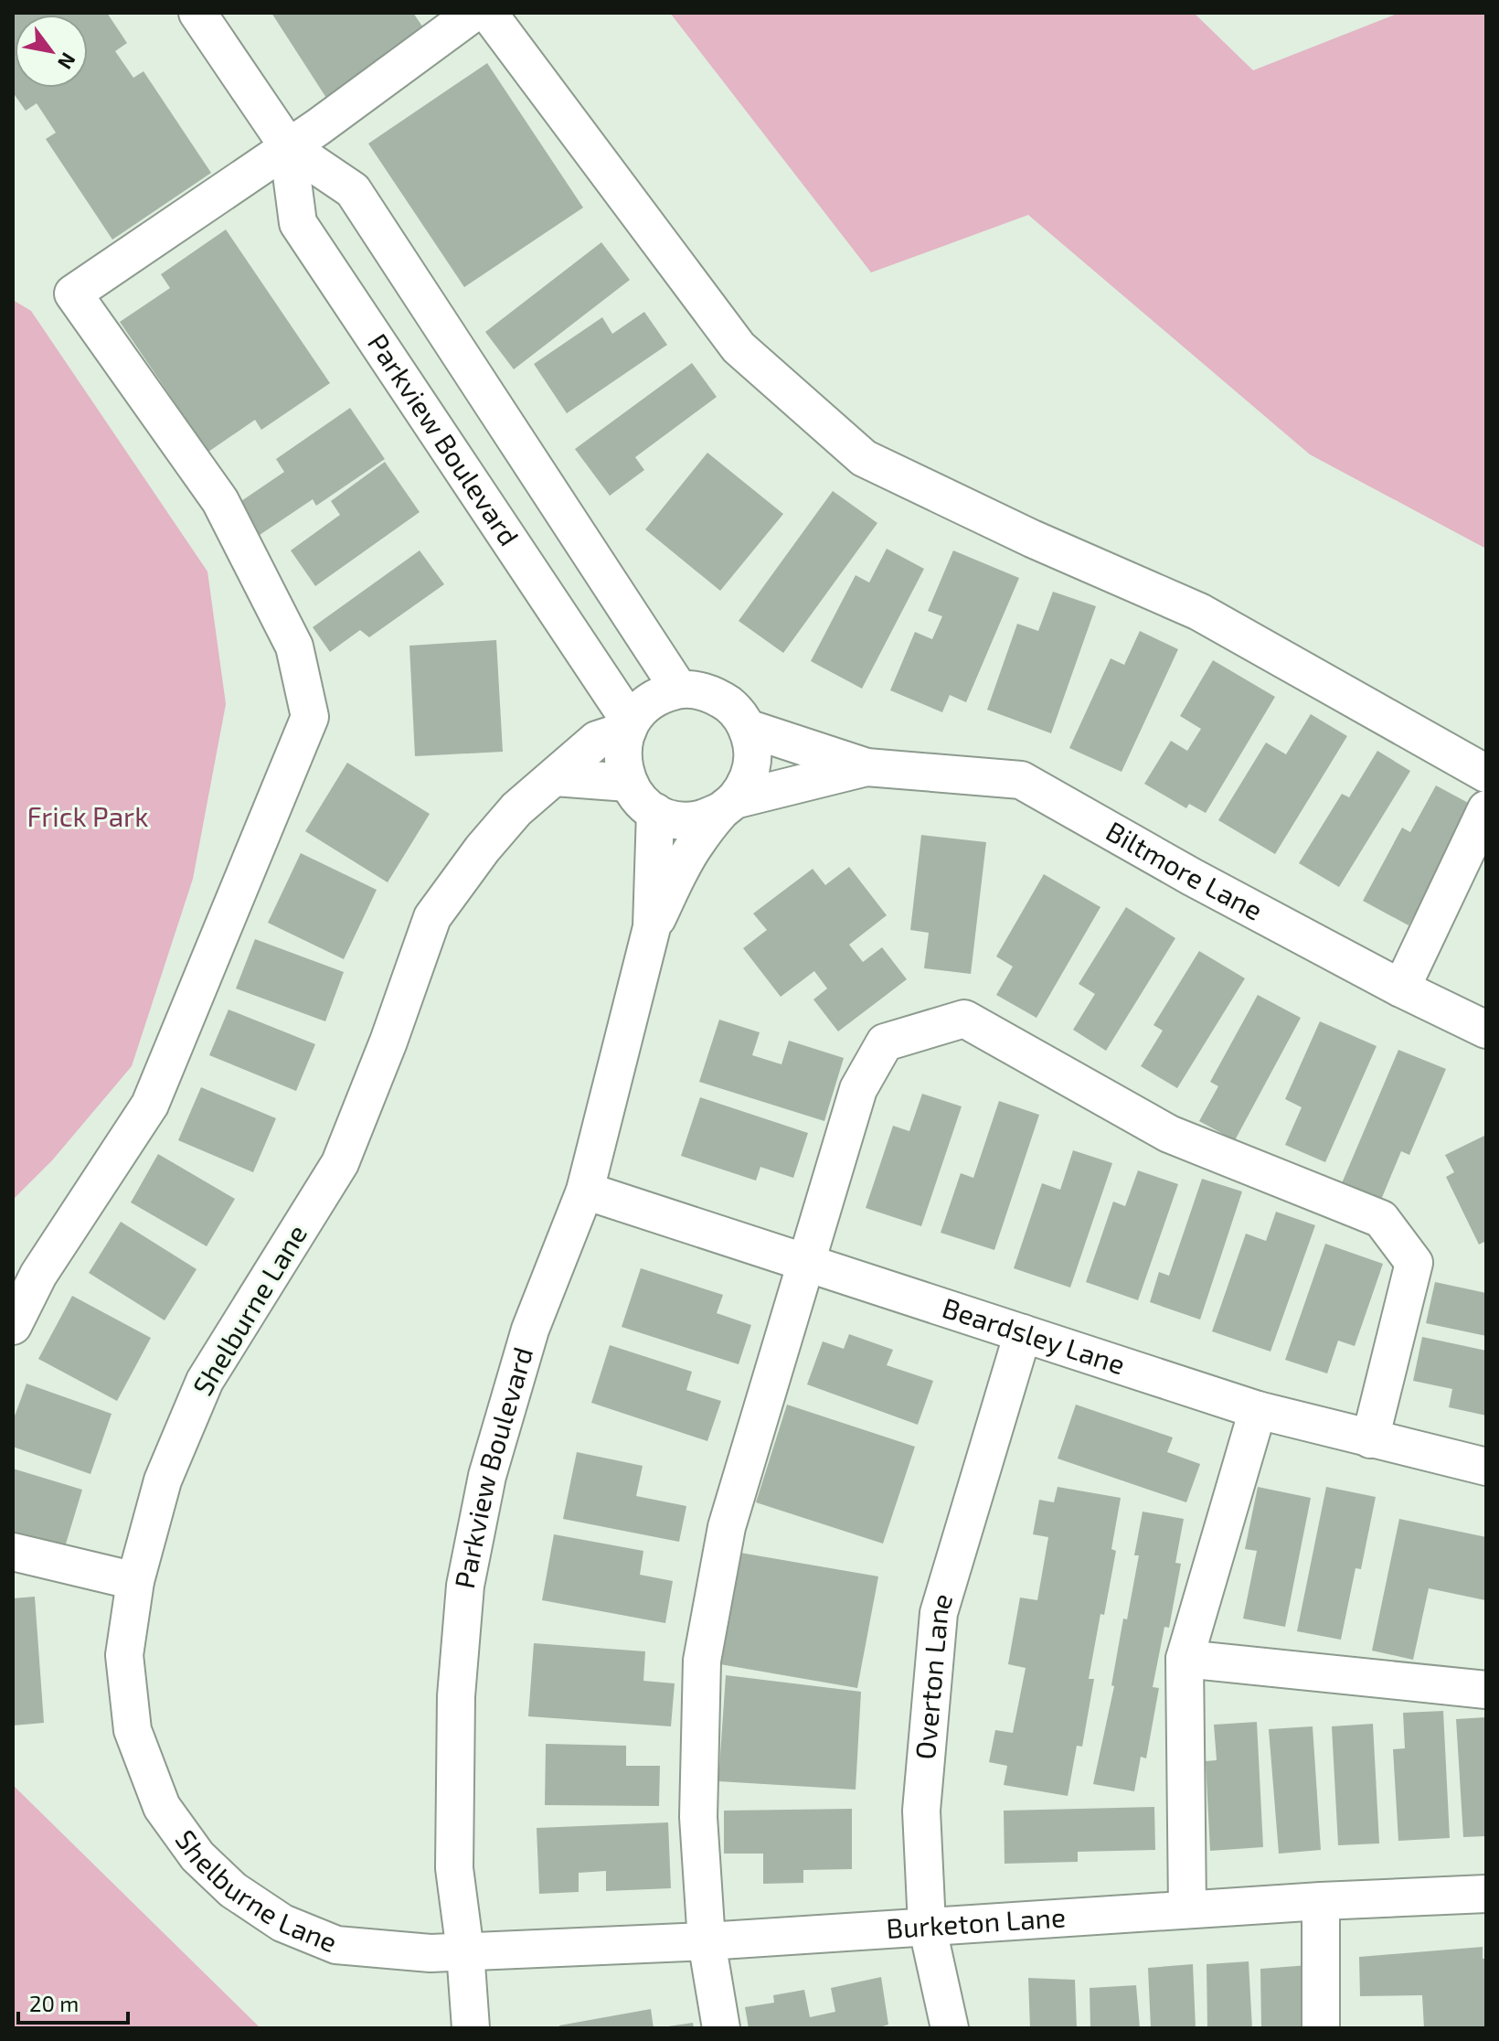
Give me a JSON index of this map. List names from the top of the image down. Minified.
{"streets":{"street":["Parkview Boulevard","Biltmore Lane","Shelburne Lane","Beardsley Lane","Overton Lane","Burketon Lane"]},"crossings":[["Parkview Boulevard","Shelburne Lane"],["Parkview Boulevard","Beardsley Lane"],["Parkview Boulevard","Burketon Lane"],["Shelburne Lane","Burketon Lane"],["Beardsley Lane","Overton Lane"],["Overton Lane","Burketon Lane"]],"parks":["Frick Park"],"scale_bar":"20 m","north":"bottom right"}
